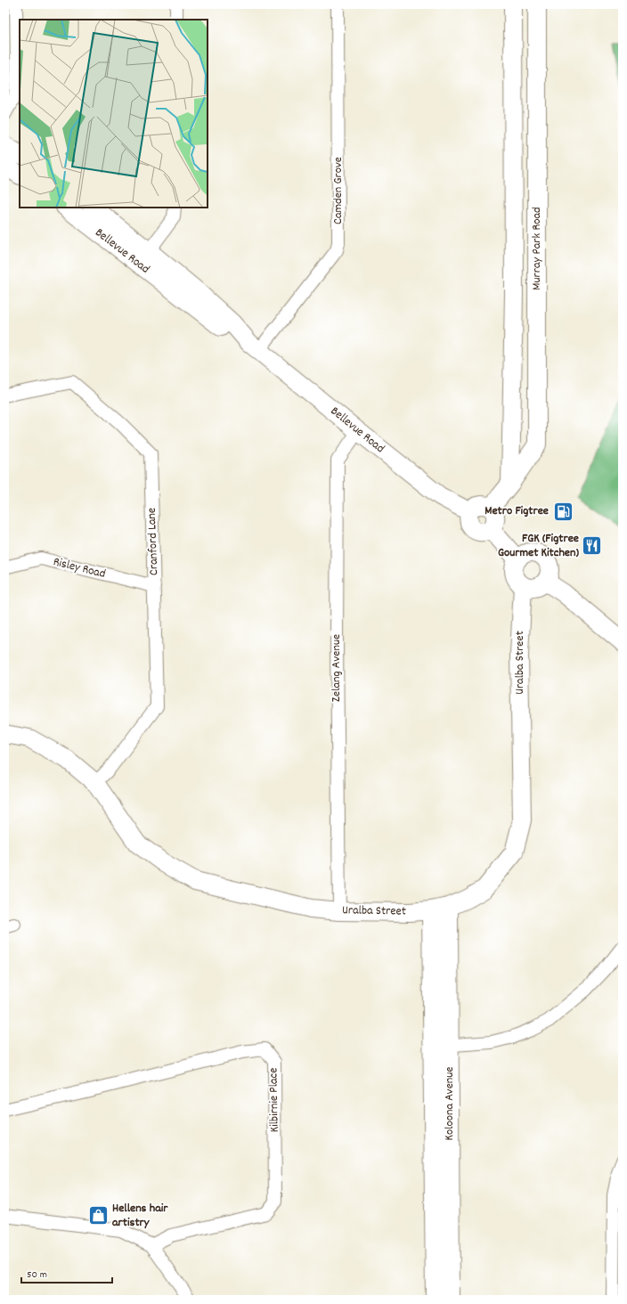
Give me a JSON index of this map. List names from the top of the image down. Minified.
{"streets":{"street":["Camden Grove","Murray Park Road","Bellevue Road","Cranford Lane","Risley Road","Uralba Street","Zelang Avenue","Kilbirnie Place","Koloona Avenue"]},"crossings":[["Camden Grove","Bellevue Road"],["Murray Park Road","Bellevue Road"],["Bellevue Road","Zelang Avenue"],["Cranford Lane","Risley Road"],["Cranford Lane","Uralba Street"],["Uralba Street","Zelang Avenue"],["Uralba Street","Koloona Avenue"]],"places":{"fuel station":["Metro Figtree"],"restaurant":["FGK (Figtree Gourmet Kitchen)"],"shop":["Hellens hair artistry"]},"scale_bar":"50 m"}
